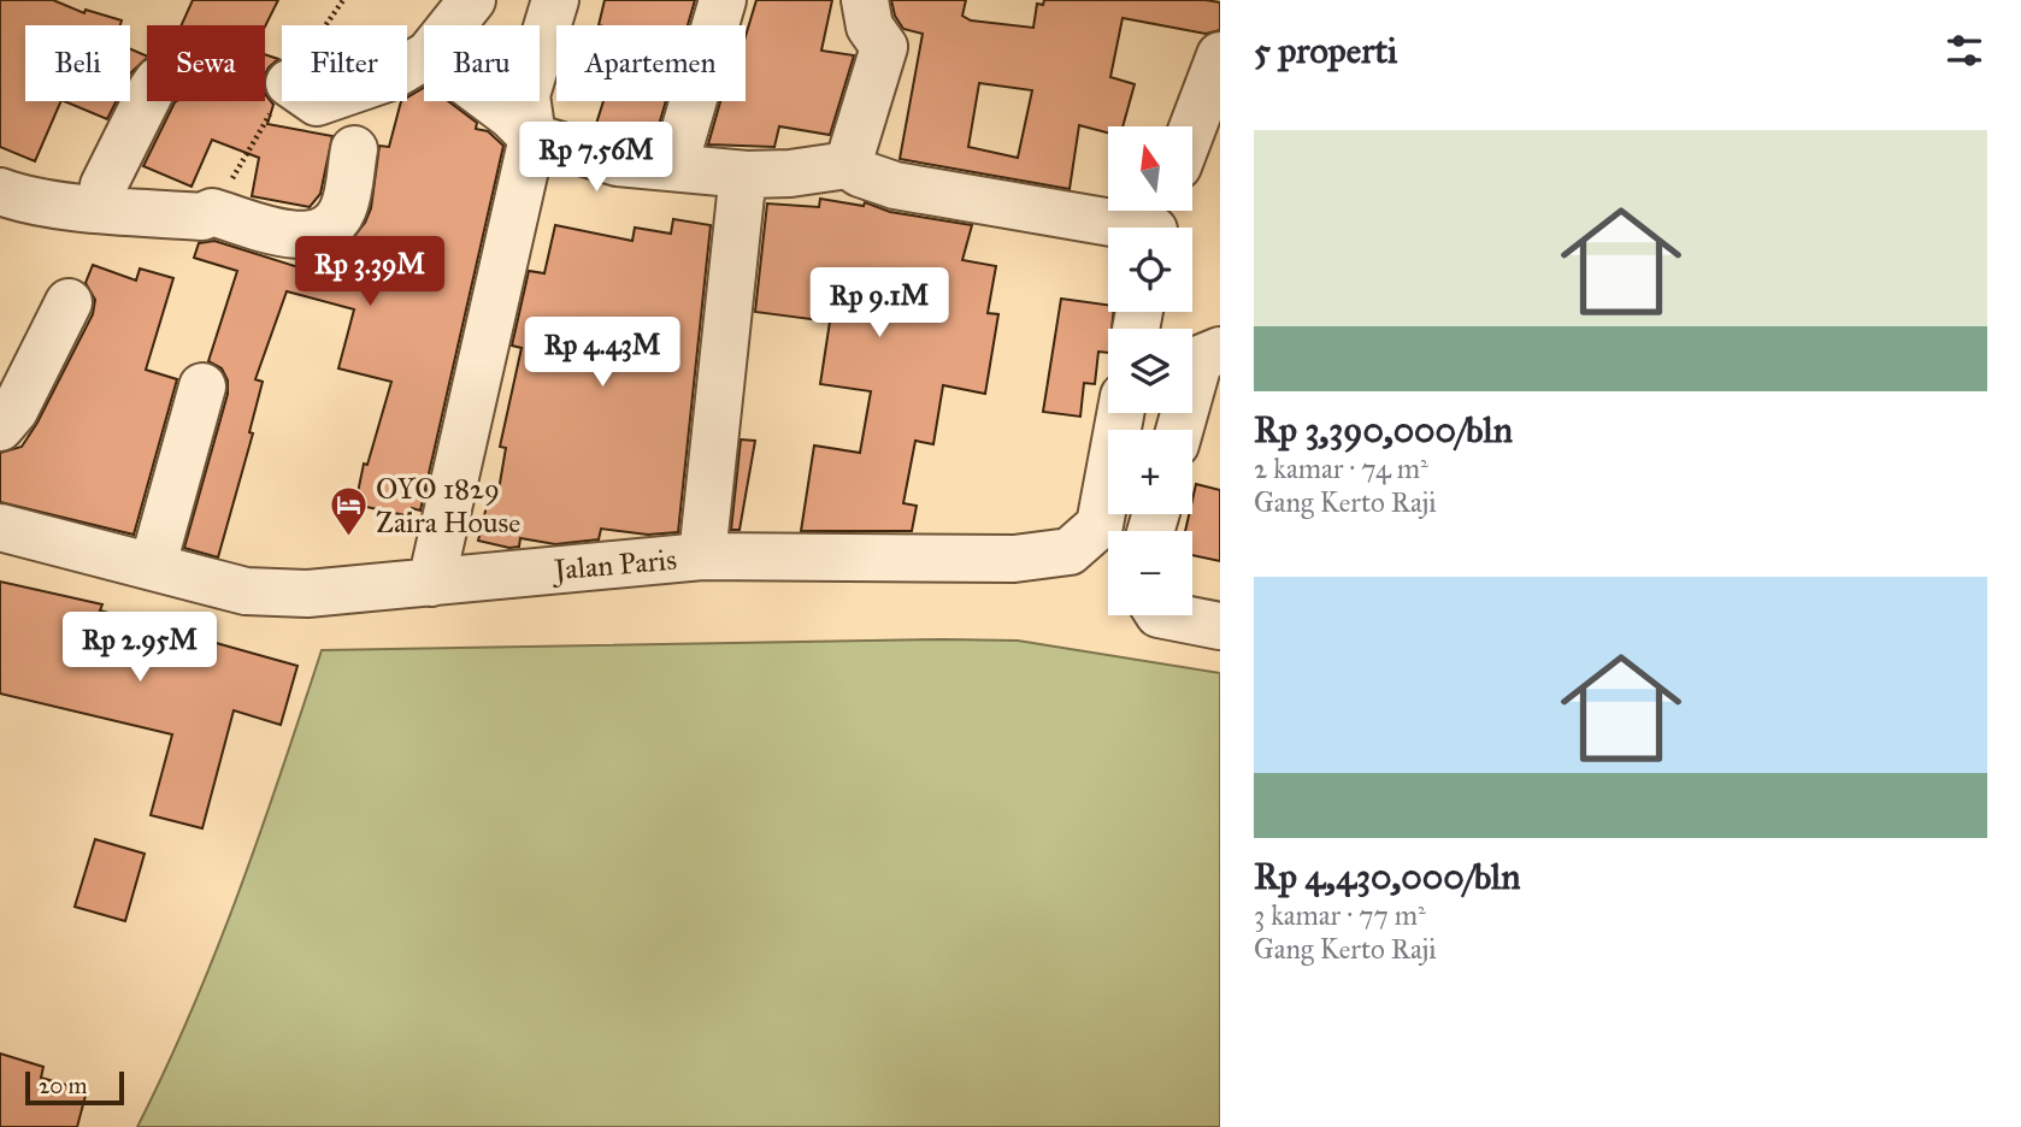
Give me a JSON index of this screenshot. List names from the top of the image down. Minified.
{"streets":{"street":["Jalan Paris"]},"places":{"hotel":["OYO 1829 Zaira House"]},"scale_bar":"20 m","north":"top","page":{"heading":"5 properti","chip":["Beli","Sewa","Filter","Baru","Apartemen"],"list":[{"name":"Rp 3,390,000/bln","note":"2 kamar · 74 m² · Gang Kerto Raji"},{"name":"Rp 4,430,000/bln","note":"3 kamar · 77 m² · Gang Kerto Raji"}],"price":["Rp 7.56M","Rp 3.39M","Rp 9.1M","Rp 4.43M","Rp 2.95M"],"map_buttons":["+","−"],"scale":"20 m"}}
